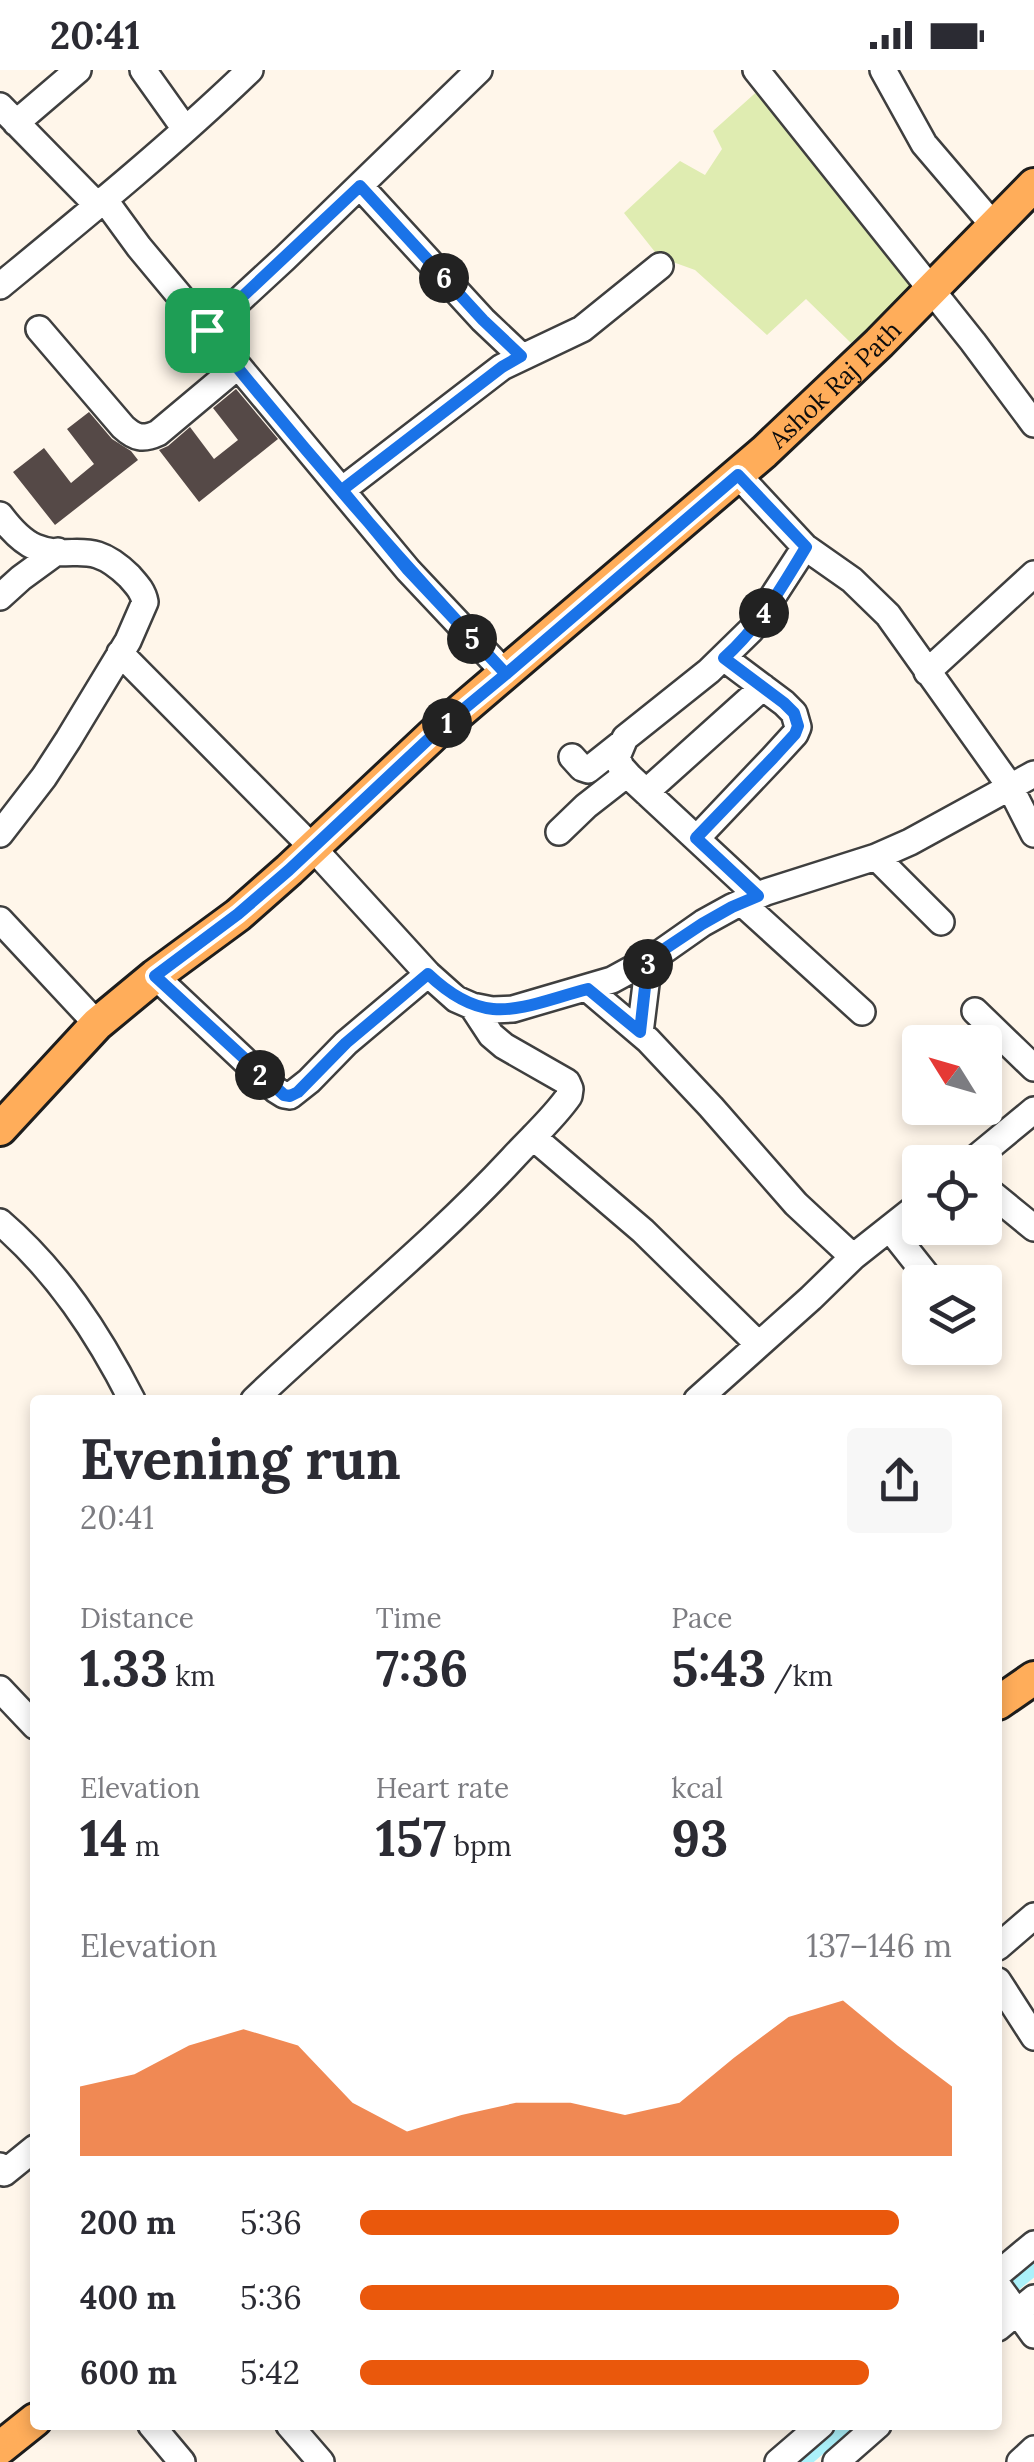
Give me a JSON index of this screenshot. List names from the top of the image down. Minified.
{"streets":{"main road":["Ashok Raj Path"]},"north":"top left","page":{"status":"20:41","pins":["6","4","5","1","3","2"],"heading":["Evening run","20:41"],"stats":[["Distance","1.33 km"],["Time","7:36"],["Pace","5:43 /km"],["Elevation","14 m"],["Heart rate","157 bpm"],["kcal","93"]],"chart":["Elevation","137–146 m"],"list":[{"name":"200 m","note":"5:36"},{"name":"400 m","note":"5:36"},{"name":"600 m","note":"5:42"}]}}
